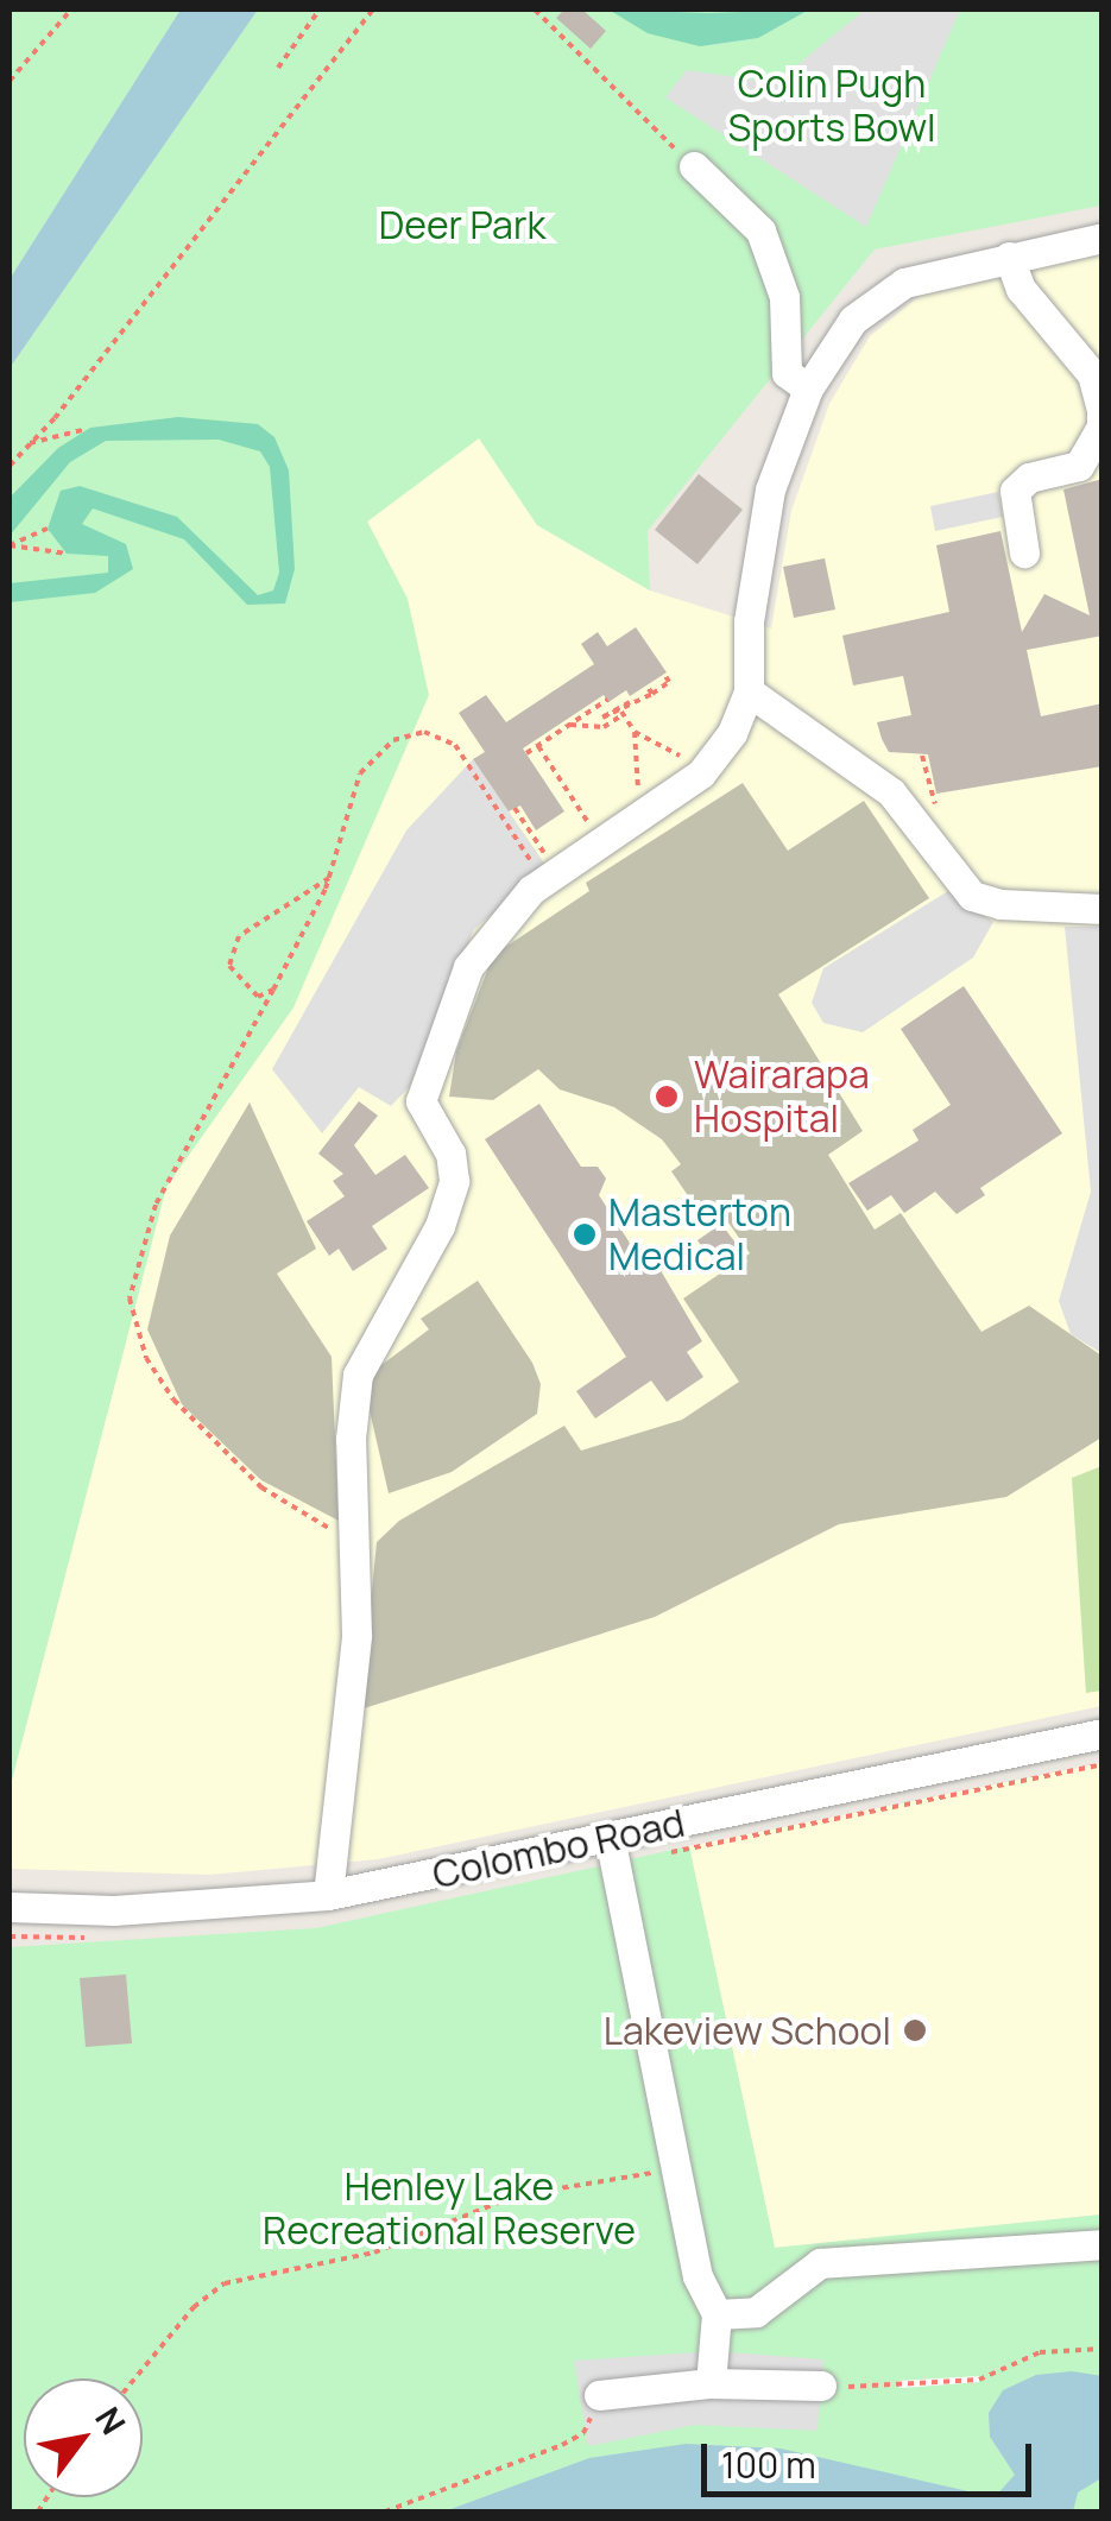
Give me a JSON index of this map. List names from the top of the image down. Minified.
{"streets":{"street":["Colombo Road"]},"parks":["Colin Pugh Sports Bowl","Deer Park","Henley Lake Recreational Reserve"],"places":["Wairarapa Hospital","Masterton Medical","Lakeview School"],"scale_bar":"100 m","north":"top right"}
